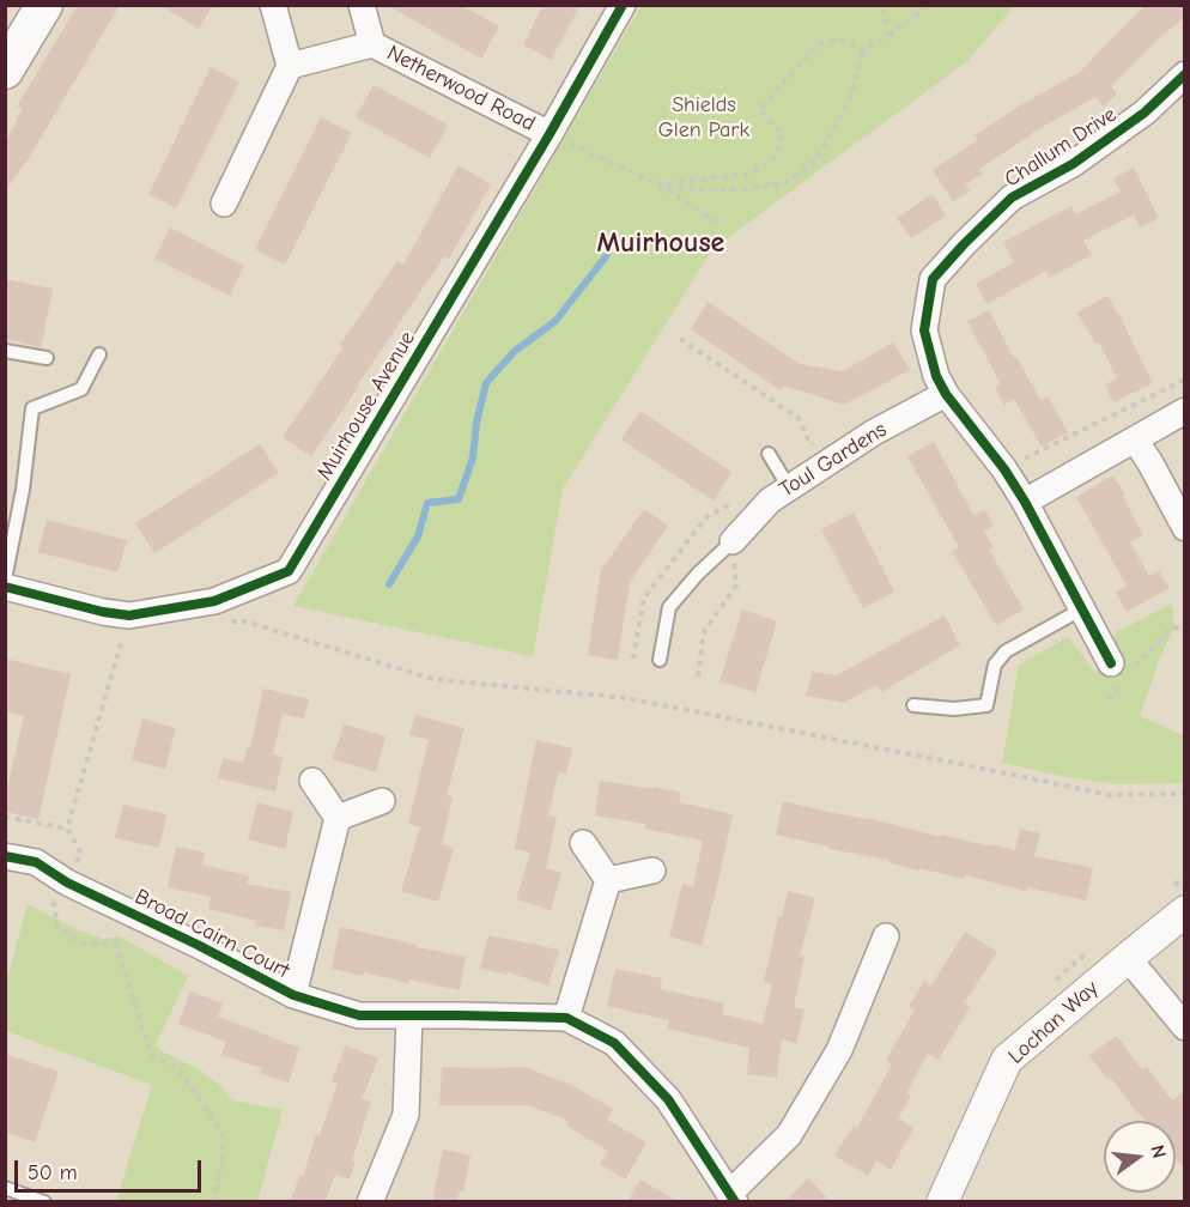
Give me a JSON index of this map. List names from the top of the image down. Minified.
{"streets":{"street":["Netherwood Road","Challum Drive","Muirhouse Avenue","Toul Gardens","Broad Cairn Court","Lochan Way"]},"crossings":[["Netherwood Road","Muirhouse Avenue"],["Challum Drive","Toul Gardens"]],"districts":["Muirhouse"],"parks":["Shields Glen Park"],"scale_bar":"50 m","north":"right"}
